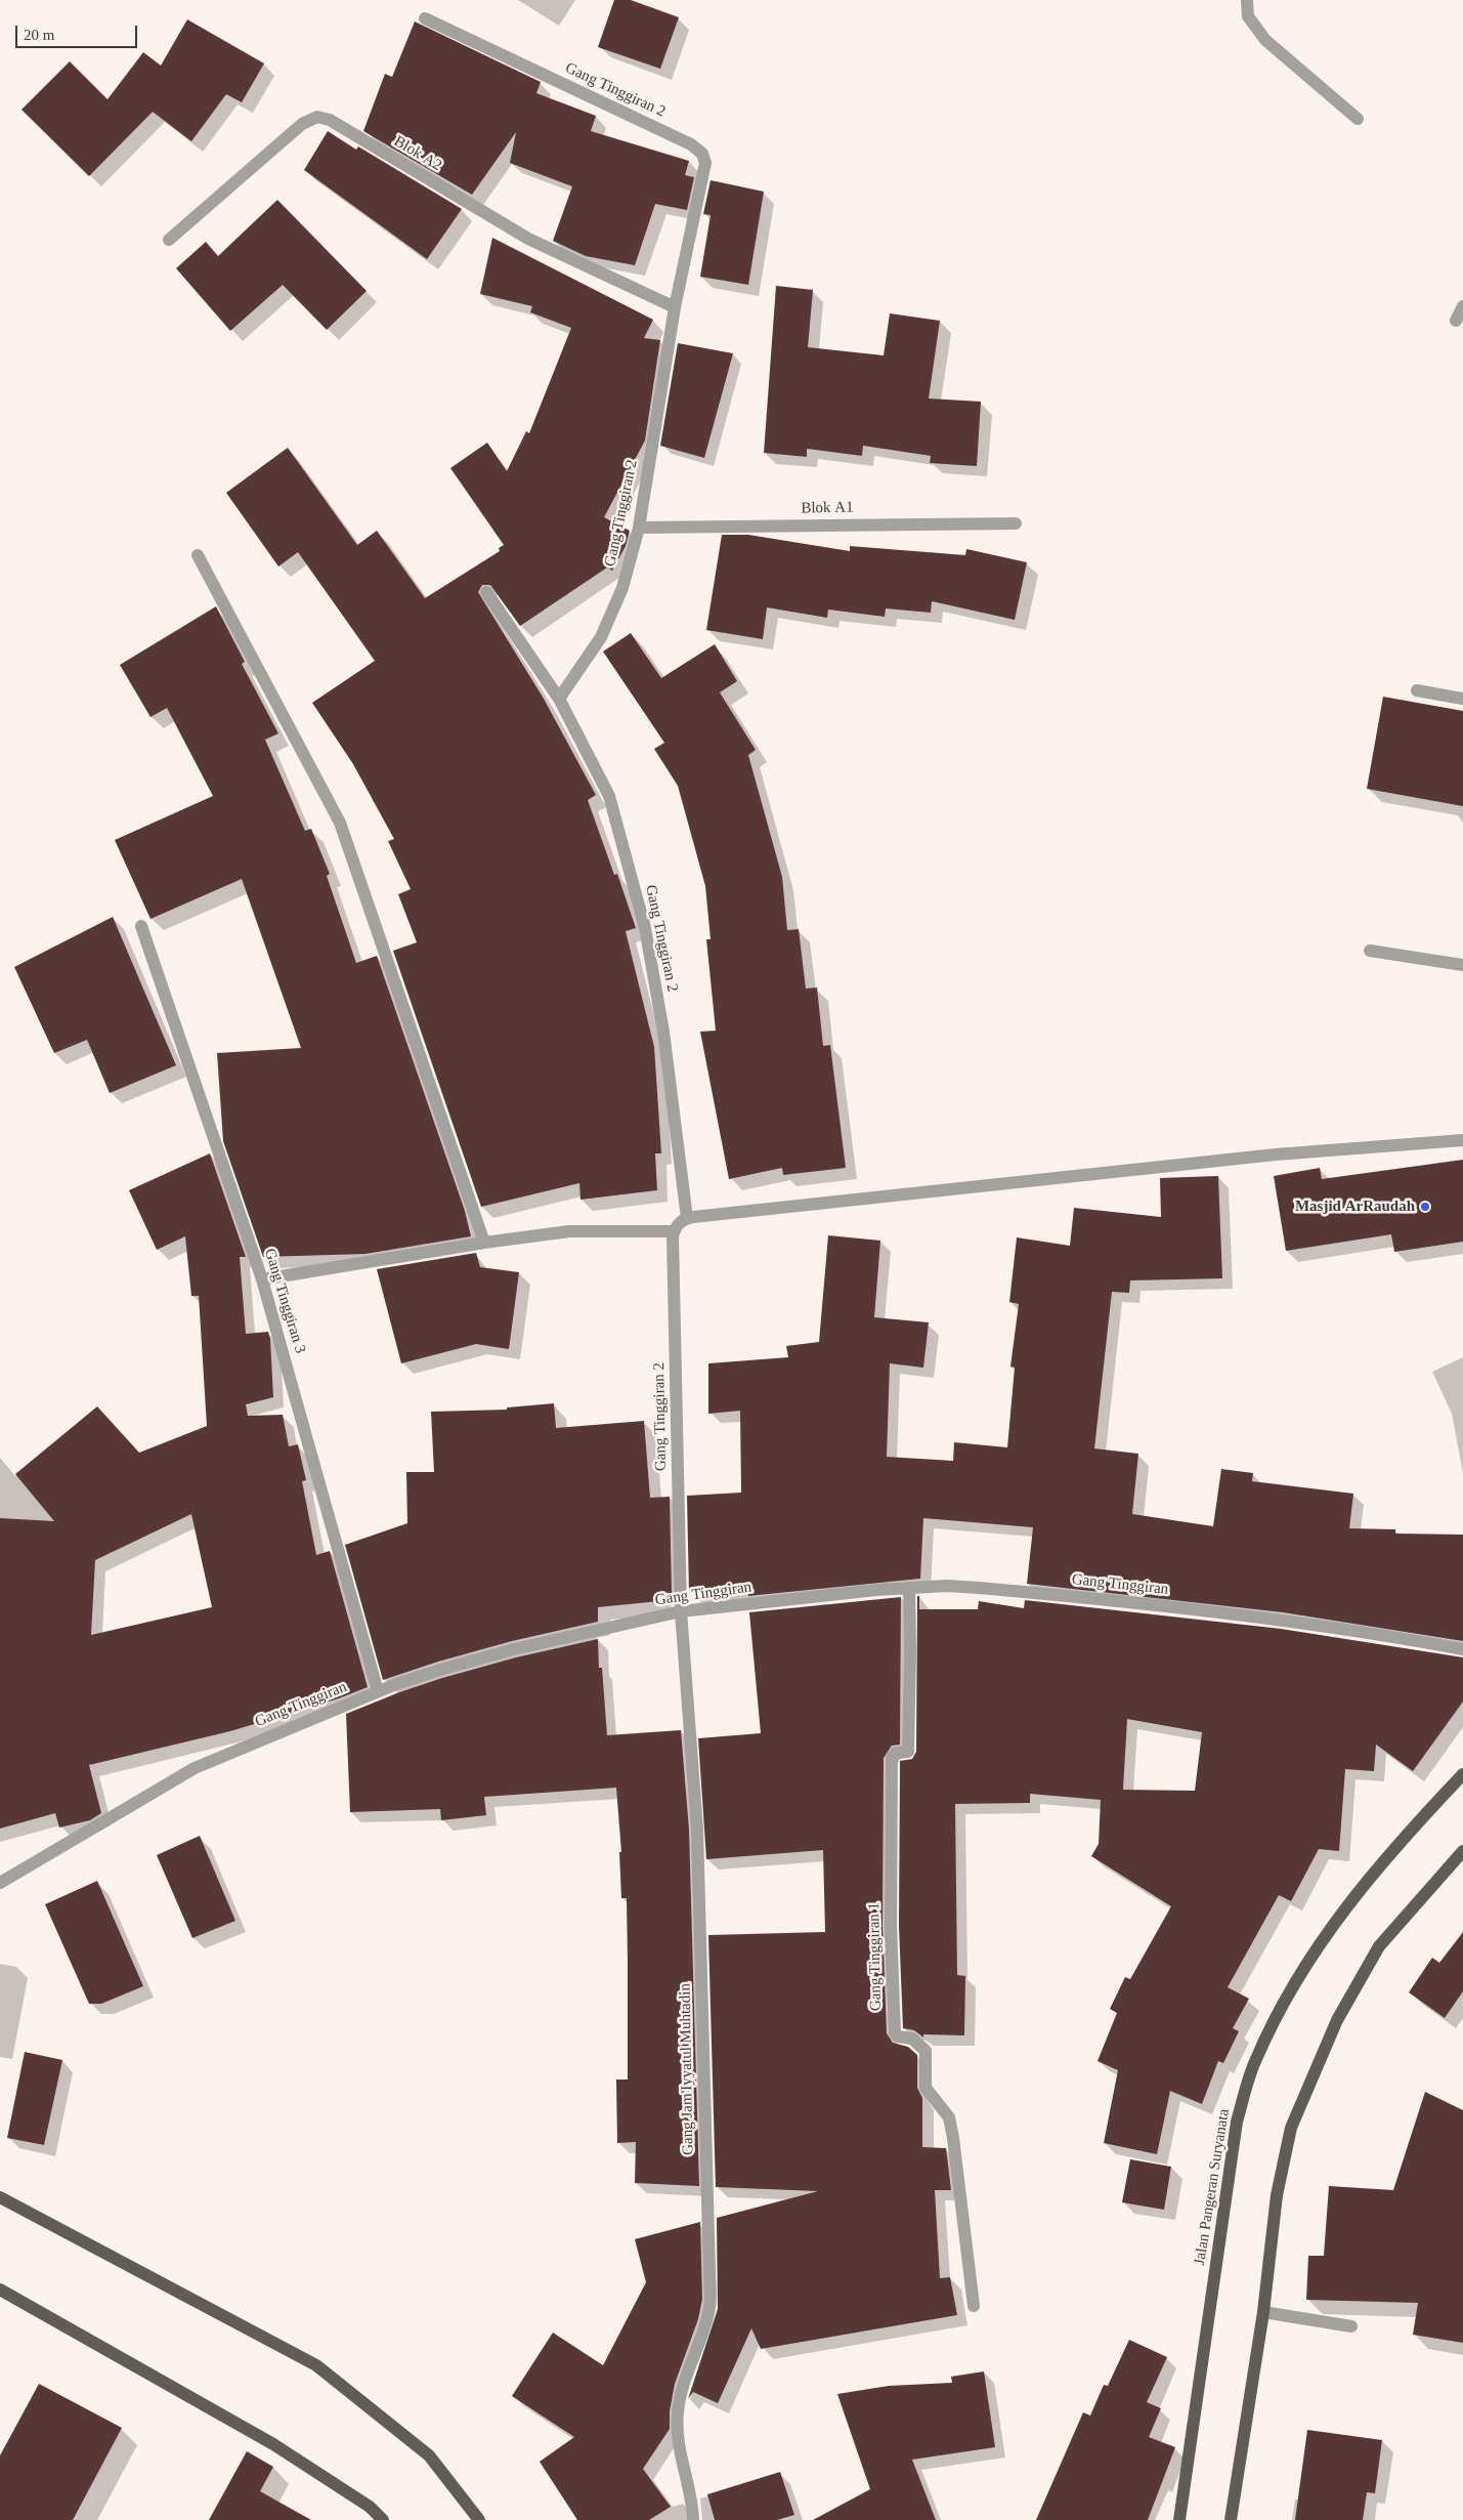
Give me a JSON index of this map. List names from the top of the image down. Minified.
{"streets":{"main road":["Jalan Pangeran Suryanata"],"street":["Gang Tinggiran 2","Blok A2","Blok A1","Gang Tinggiran 3","Gang Tinggiran","Gang Tinggiran 1","Gang Jam'Iyyatul Muhtadin"]},"crossings":[["Gang Tinggiran 2","Blok A2"],["Gang Tinggiran 2","Blok A1"],["Gang Tinggiran 2","Gang Tinggiran"],["Gang Tinggiran 2","Gang Jam'Iyyatul Muhtadin"],["Gang Tinggiran 3","Gang Tinggiran"],["Gang Tinggiran","Gang Tinggiran 1"],["Gang Tinggiran","Gang Jam'Iyyatul Muhtadin"]],"places":["Masjid ArRaudah"],"scale_bar":"20 m"}
